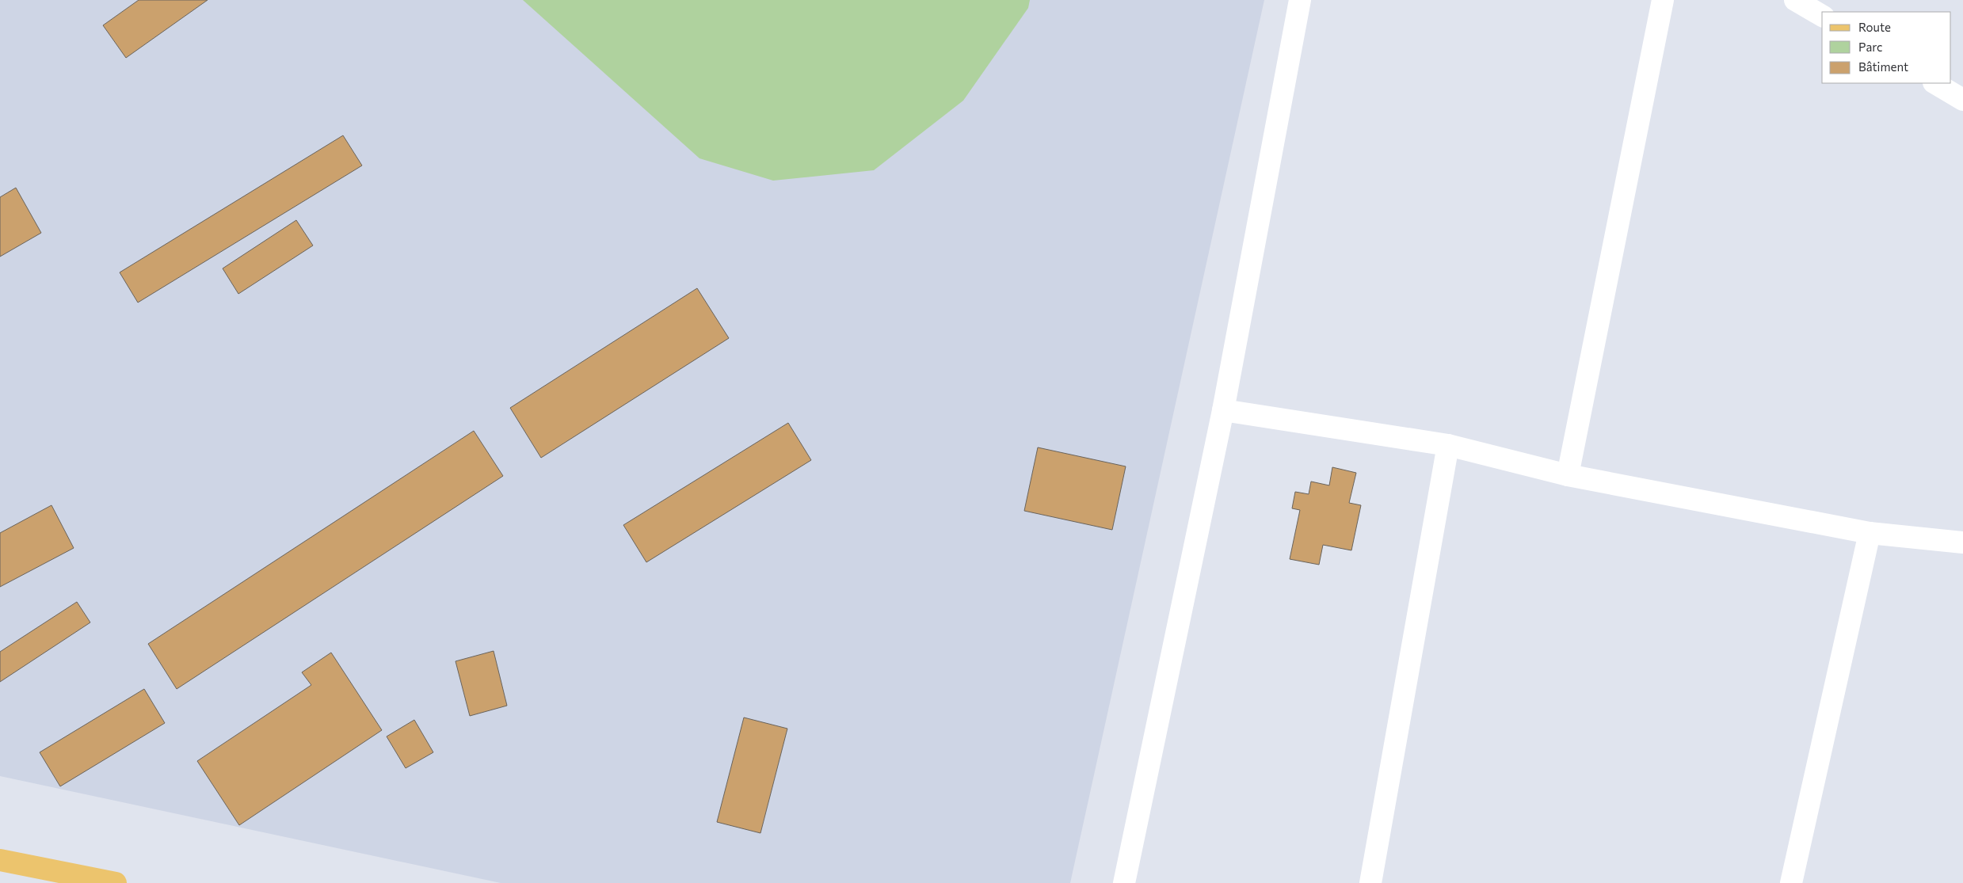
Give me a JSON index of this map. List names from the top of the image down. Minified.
{"legend":["Route","Parc","Bâtiment"]}
